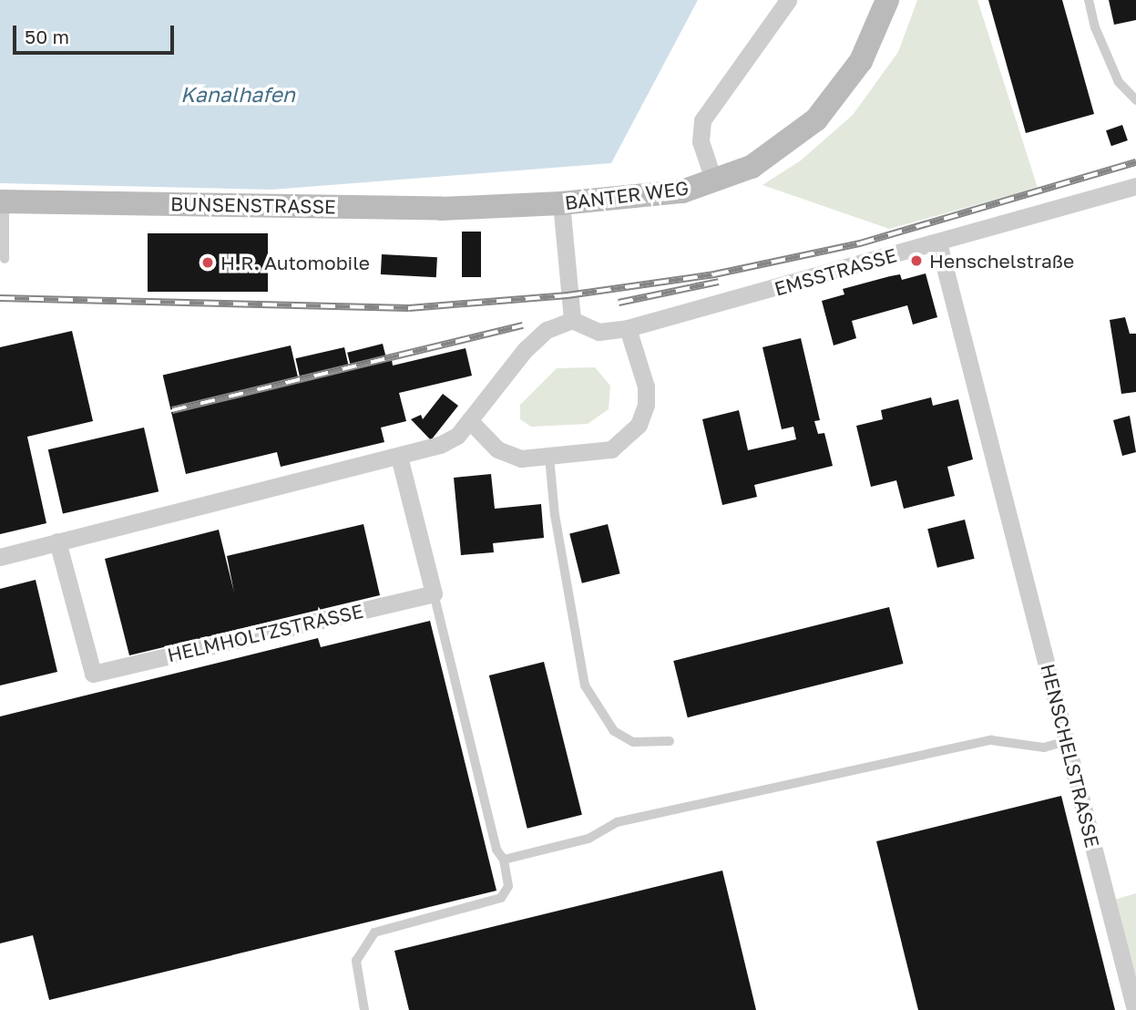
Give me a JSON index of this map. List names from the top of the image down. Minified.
{"streets":{"street":["BANTER WEG","BUNSENSTRASSE","EMSSTRASSE","HELMHOLTZSTRASSE","HENSCHELSTRASSE"]},"crossings":[["BANTER WEG","BUNSENSTRASSE"],["EMSSTRASSE","HENSCHELSTRASSE"]],"water":["Kanalhafen"],"places":["Henschelstraße","H.R. Automobile"],"scale_bar":"50 m"}
